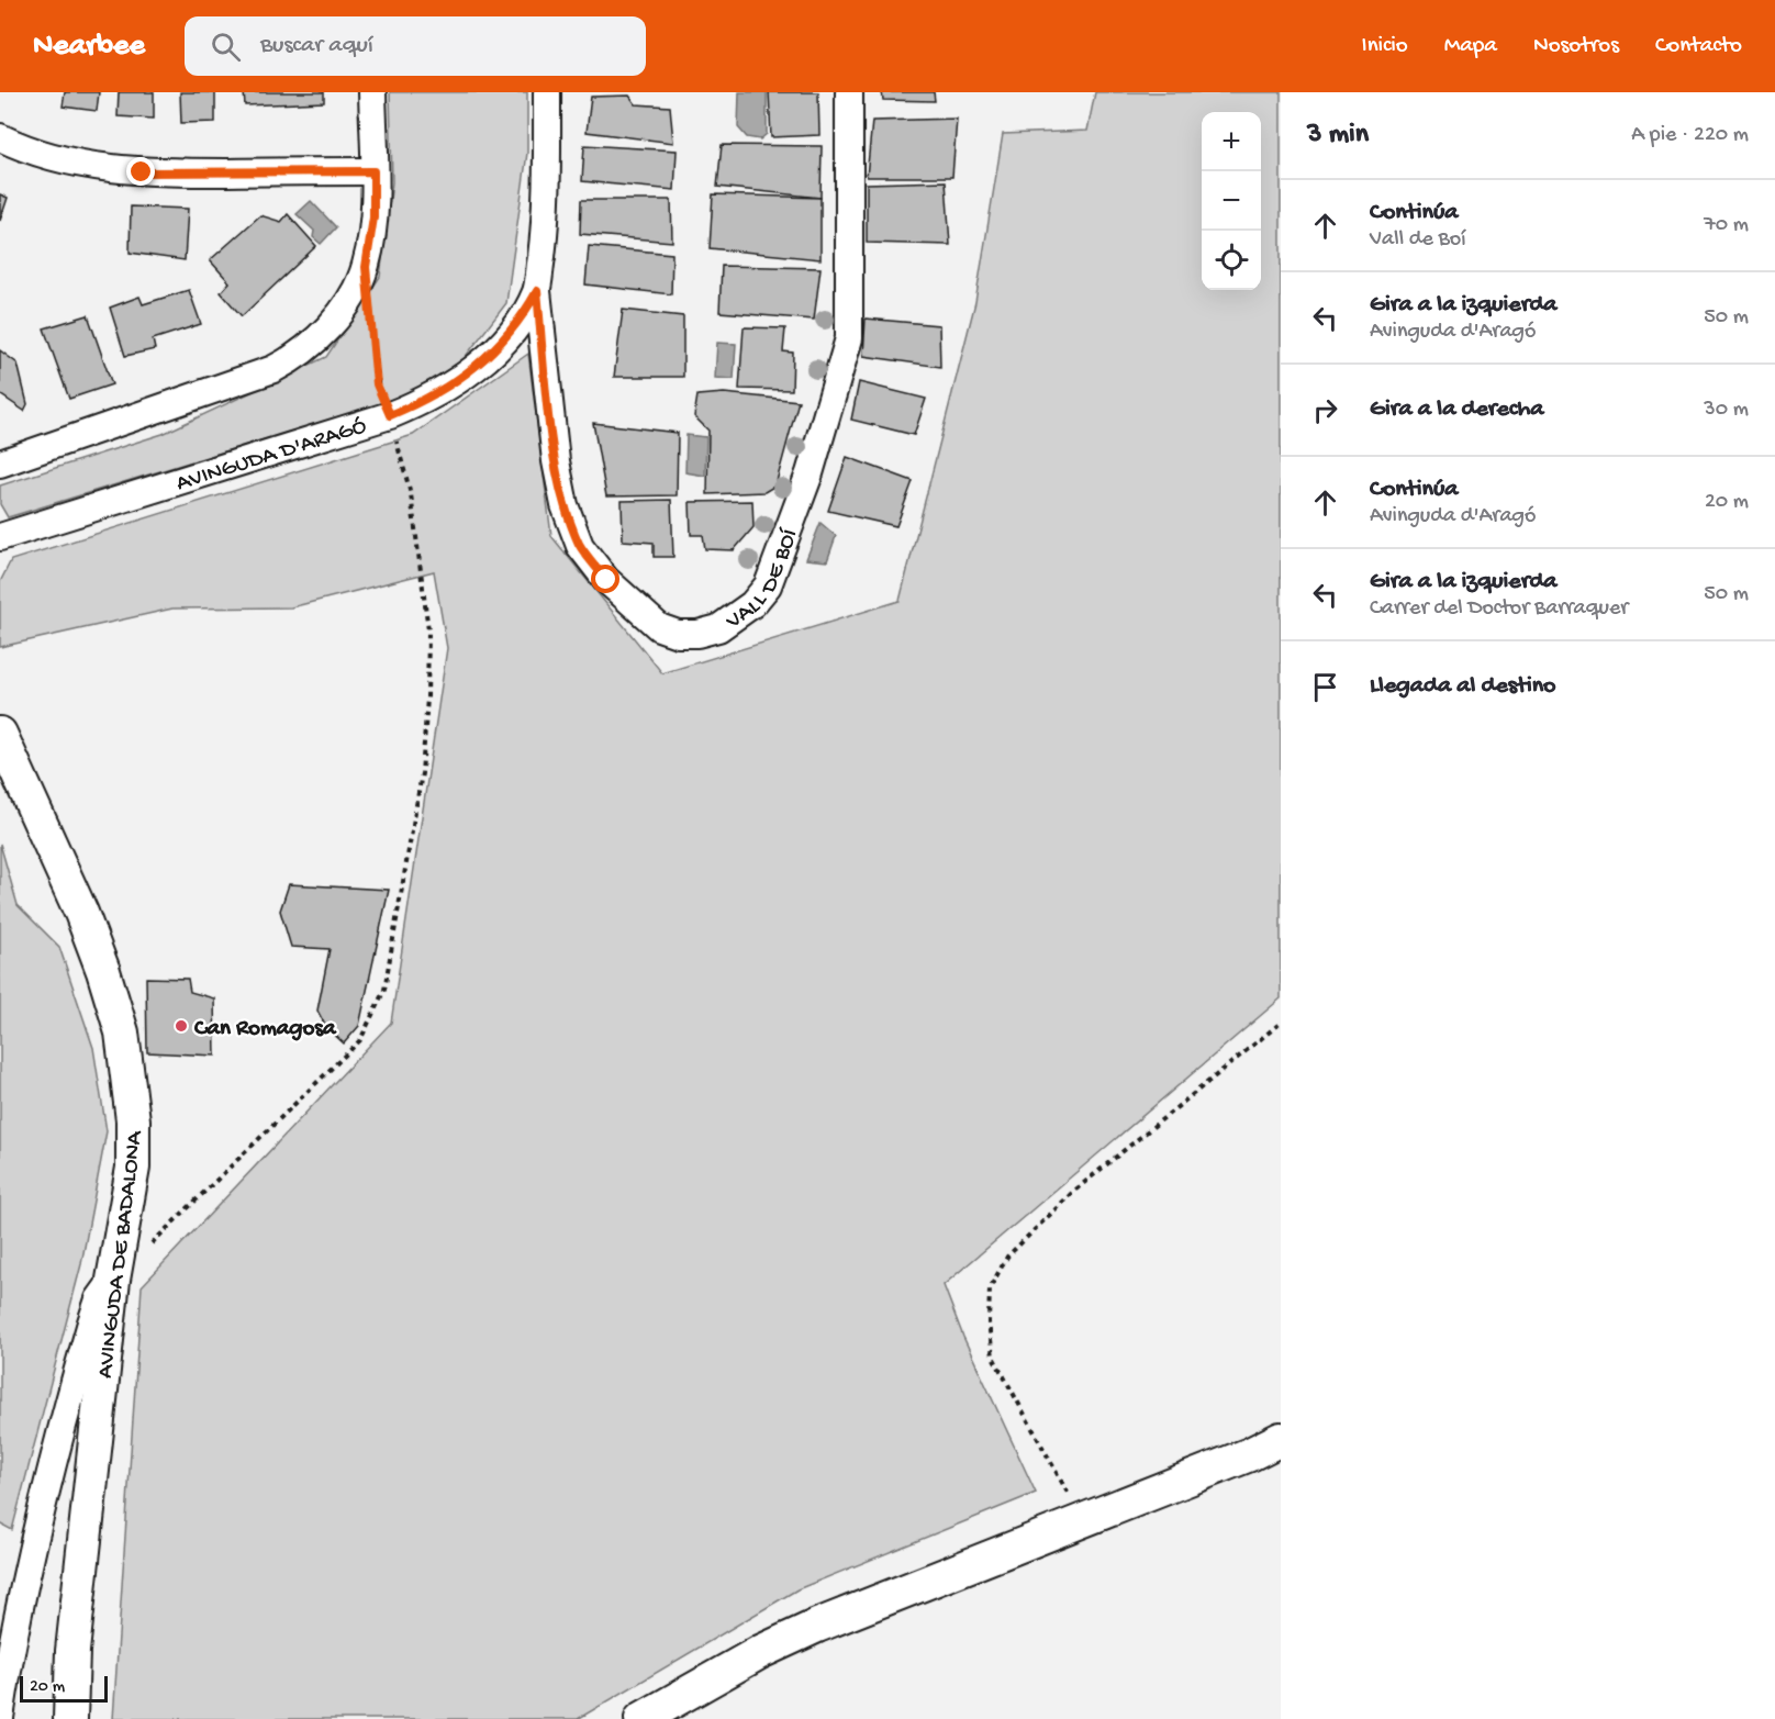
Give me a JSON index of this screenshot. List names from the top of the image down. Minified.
{"streets":{"street":["AVINGUDA D'ARAGÓ","VALL DE BOÍ","AVINGUDA DE BADALONA"]},"crossings":[["AVINGUDA D'ARAGÓ","VALL DE BOÍ"]],"places":["Can Romagosa"],"scale_bar":"20 m","page":{"header":"Nearbee","search":"Buscar aquí","nav":["Inicio","Mapa","Nosotros","Contacto"],"heading":["3 min","A pie · 220 m"],"map_buttons":["+","−"],"list":[["Continúa","Vall de Boí","70 m"],["Gira a la izquierda","Avinguda d'Aragó","50 m"],["Gira a la derecha","30 m"],["Continúa","Avinguda d'Aragó","20 m"],["Gira a la izquierda","Carrer del Doctor Barraquer","50 m"],"Llegada al destino"],"scale":"20 m"}}
